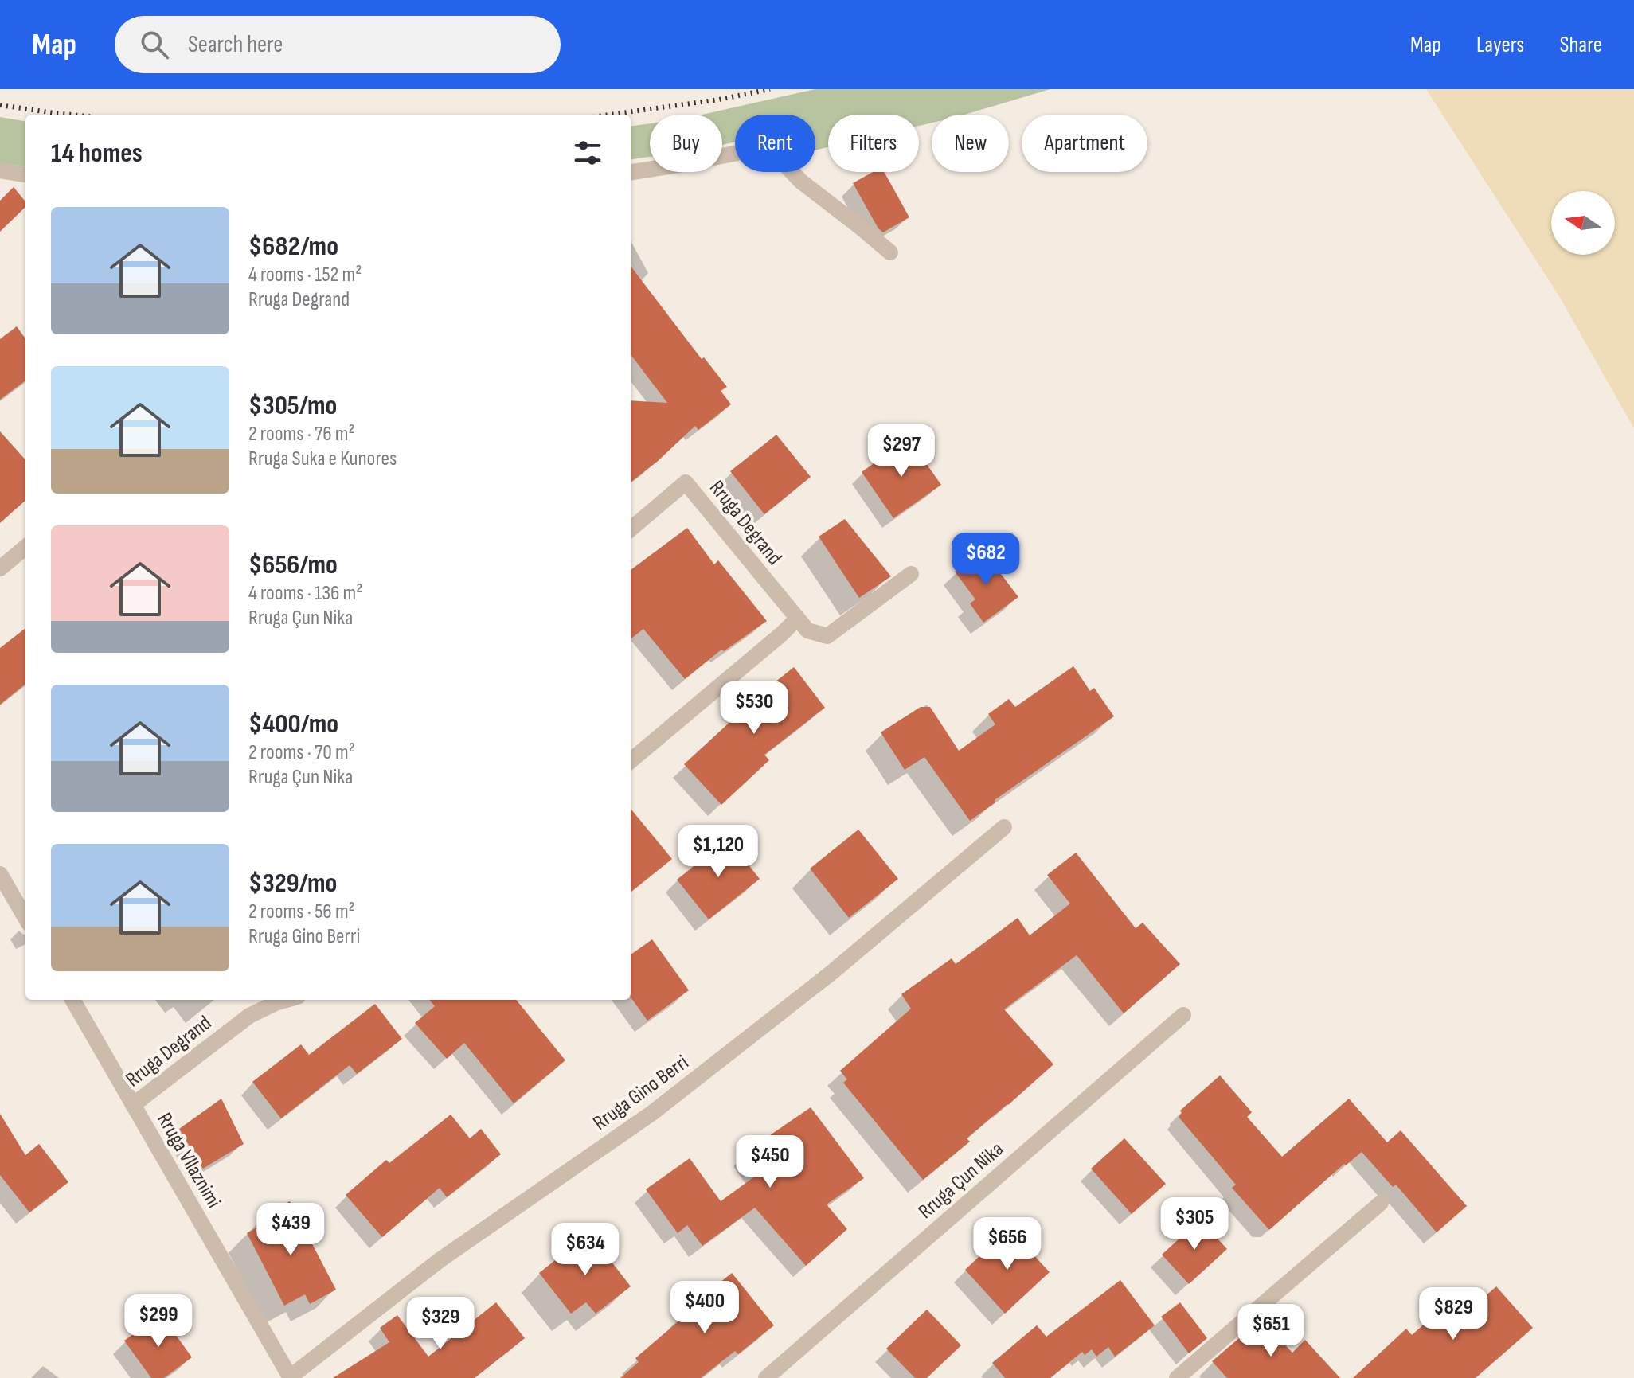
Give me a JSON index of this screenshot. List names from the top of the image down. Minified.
{"streets":{"street":["Rruga Degrand","Rruga Gino Berri","Rruga Vllaznimi","Rruga Çun Nika"]},"crossings":[["Rruga Degrand","Rruga Vllaznimi"],["Rruga Gino Berri","Rruga Vllaznimi"]],"north":"left","page":{"header":"Map","search":"Search here","nav":["Map","Layers","Share"],"chip":["Buy","Rent","Filters","New","Apartment"],"heading":"14 homes","list":[{"name":"$682/mo","note":"4 rooms · 152 m² · Rruga Degrand"},{"name":"$305/mo","note":"2 rooms · 76 m² · Rruga Suka e Kunores"},{"name":"$656/mo","note":"4 rooms · 136 m² · Rruga Çun Nika"},{"name":"$400/mo","note":"2 rooms · 70 m² · Rruga Çun Nika"},{"name":"$329/mo","note":"2 rooms · 56 m² · Rruga Gino Berri"}],"price":["$297","$682","$530","$1,120","$450","$305","$439","$656","$634","$400","$829","$299","$329","$651"]}}
